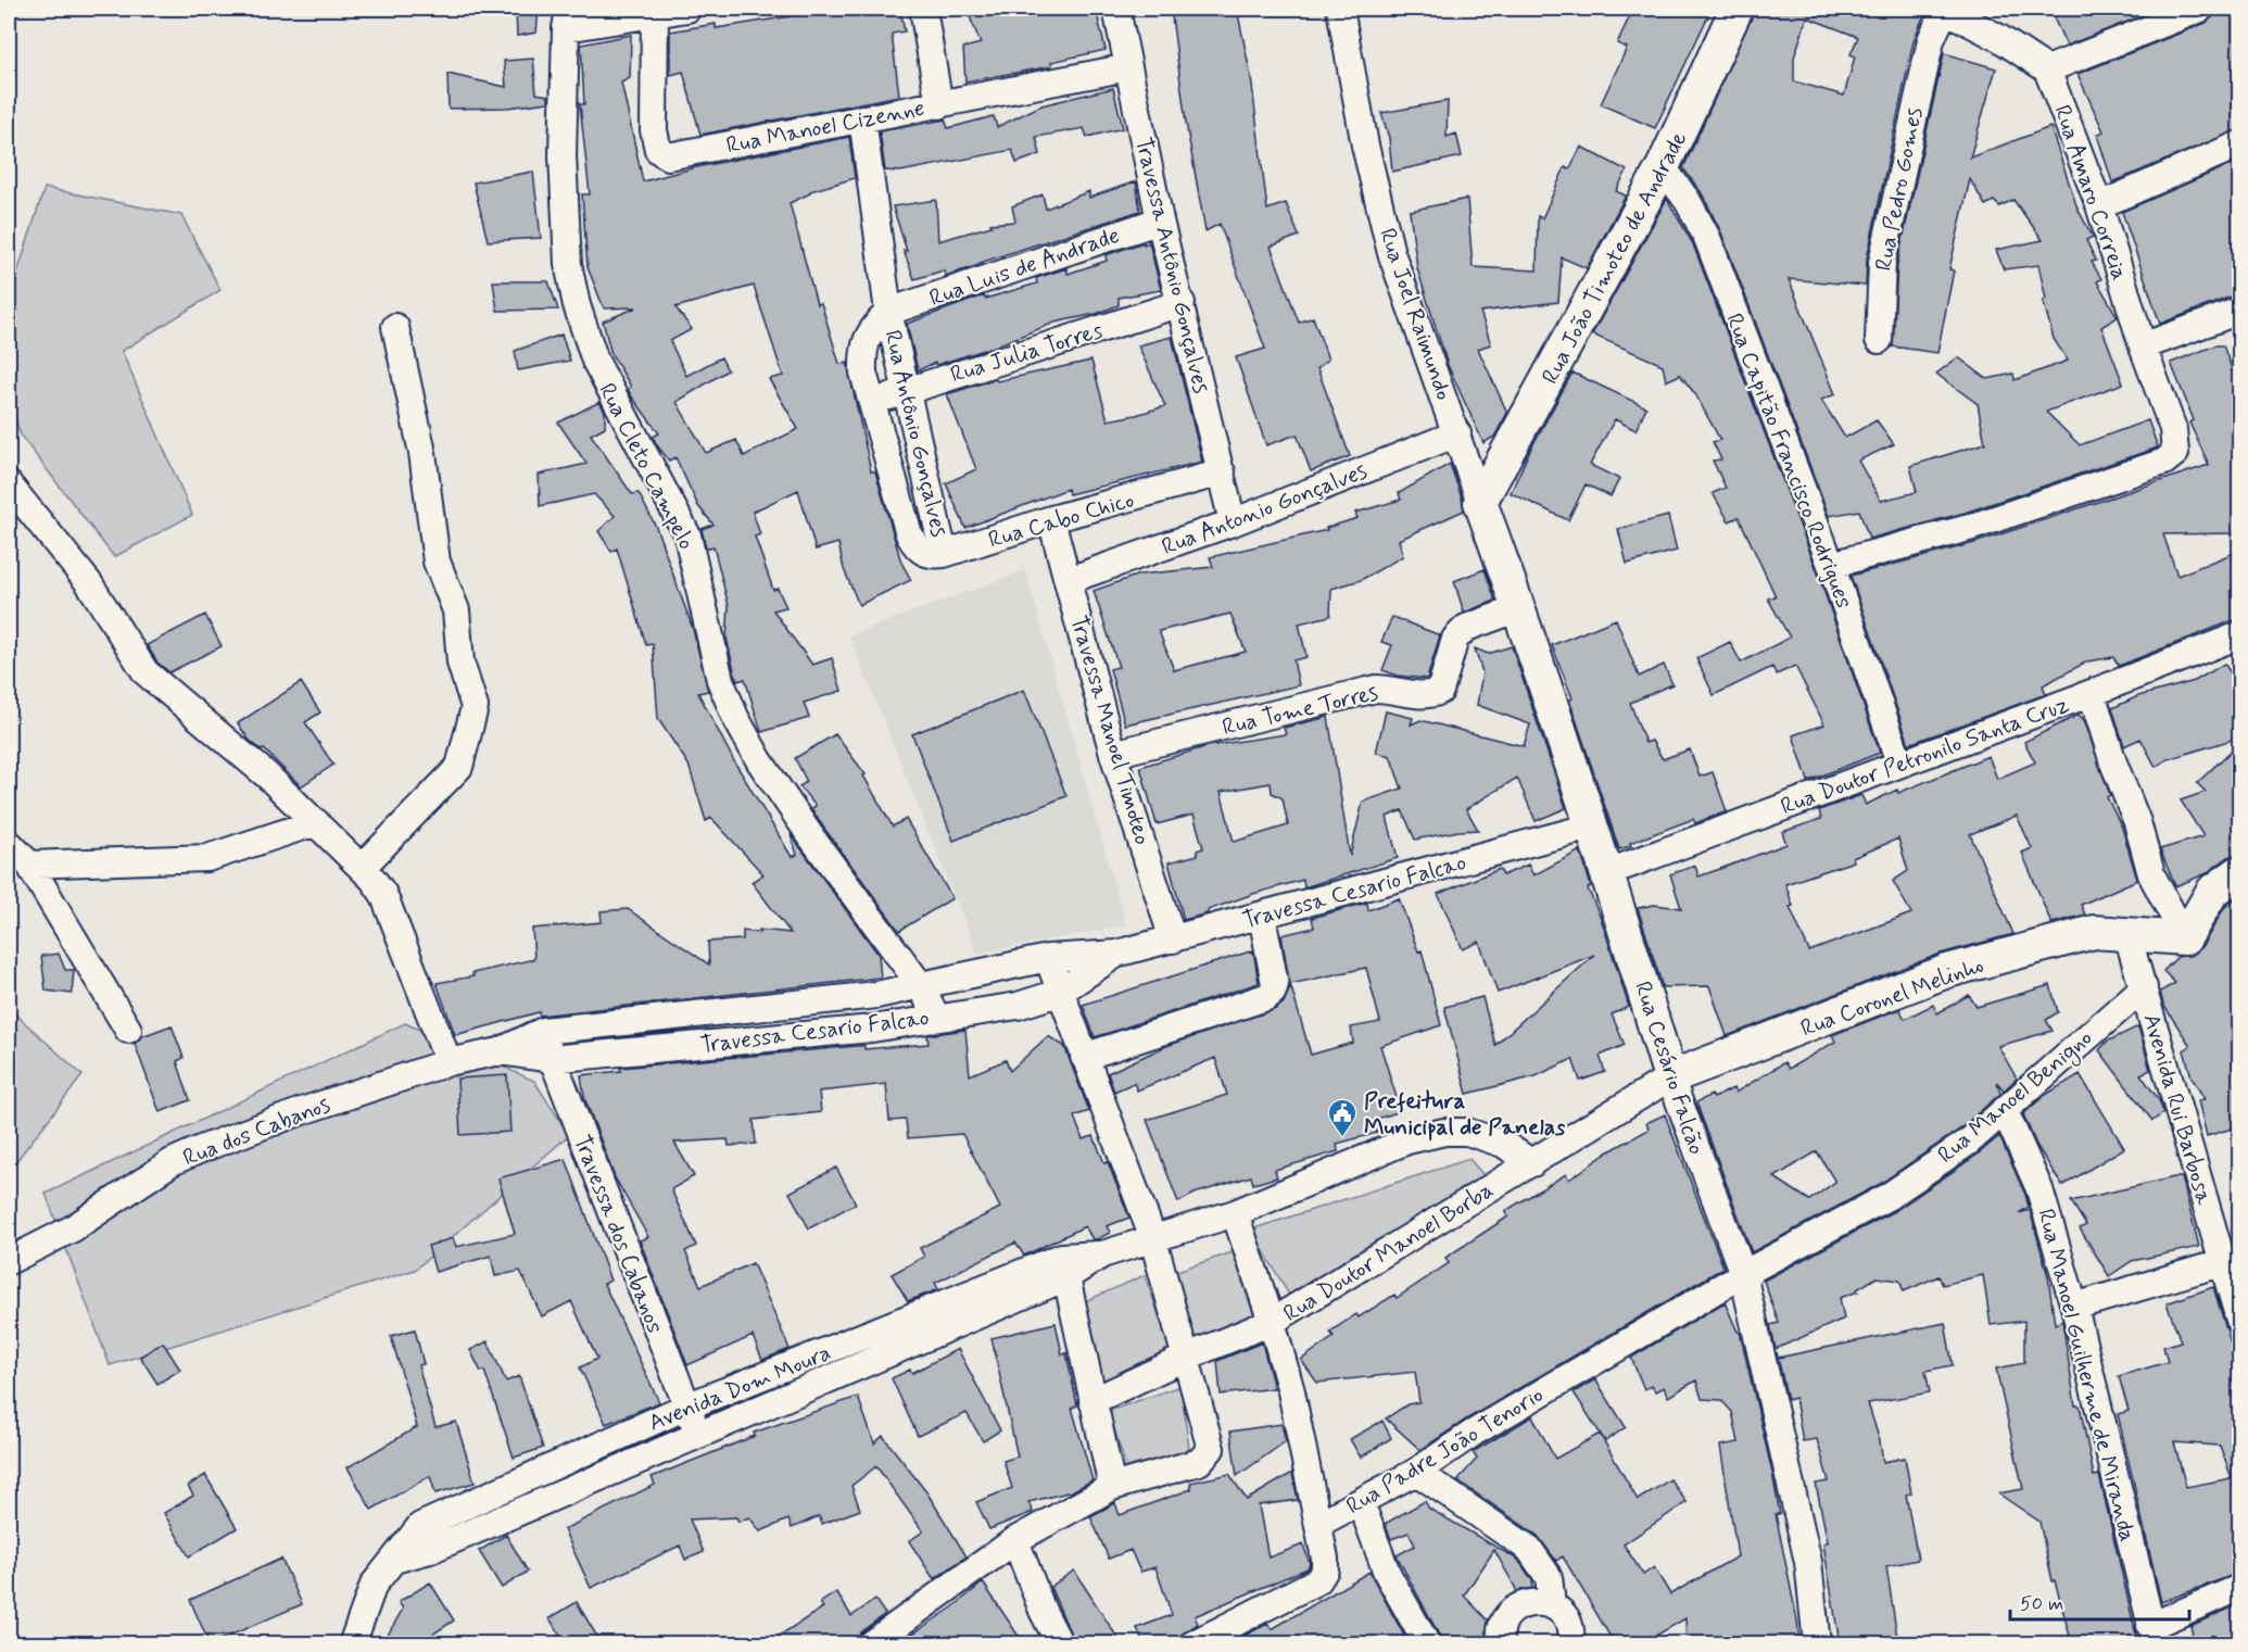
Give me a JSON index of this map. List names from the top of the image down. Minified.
{"streets":{"main road":["Rua João Timoteo de Andrade","Rua Coronel Melinho","Rua Cesário Falcão"],"street":["Rua Manoel Cizenne","Rua Pedro Gomes","Rua Amaro Correia","Travessa Antônio Gonçalves","Rua Luis de Andrade","Rua Joel Raimundo","Rua Julia Torres","Rua Antônio Gonçalves","Rua Capitão Francisco Rodrigues","Rua Cleto Campelo","Rua Antonio Gonçalves","Rua Cabo Chico","Rua Tome Torres","Travessa Manoel Timoteo","Rua Doutor Petronilo Santa Cruz","Travessa Cesario Falcao","Rua Manoel Benigno","Avenida Rui Barbosa","Rua dos Cabanos","Travessa dos Cabanos","Rua Doutor Manoel Borba","Rua Manoel Guilherme de Miranda","Avenida Dom Moura","Rua Padre João Tenorio"]},"crossings":[["Rua Manoel Cizenne","Travessa Antônio Gonçalves"],["Rua Manoel Cizenne","Rua Antônio Gonçalves"],["Rua Amaro Correia","Rua Capitão Francisco Rodrigues"],["Rua João Timoteo de Andrade","Rua Joel Raimundo"],["Rua João Timoteo de Andrade","Rua Capitão Francisco Rodrigues"],["Rua João Timoteo de Andrade","Rua Cesário Falcão"],["Travessa Antônio Gonçalves","Rua Luis de Andrade"],["Travessa Antônio Gonçalves","Rua Julia Torres"],["Travessa Antônio Gonçalves","Rua Antonio Gonçalves"],["Travessa Antônio Gonçalves","Rua Cabo Chico"],["Rua Luis de Andrade","Rua Antônio Gonçalves"],["Rua Joel Raimundo","Rua Antonio Gonçalves"],["Rua Joel Raimundo","Rua Cesário Falcão"],["Rua Julia Torres","Rua Antônio Gonçalves"],["Rua Antônio Gonçalves","Rua Cabo Chico"],["Rua Capitão Francisco Rodrigues","Rua Doutor Petronilo Santa Cruz"],["Rua Cleto Campelo","Travessa Cesario Falcao"],["Rua Antonio Gonçalves","Travessa Manoel Timoteo"],["Rua Cabo Chico","Travessa Manoel Timoteo"],["Rua Tome Torres","Travessa Manoel Timoteo"],["Rua Tome Torres","Rua Cesário Falcão"],["Travessa Manoel Timoteo","Travessa Cesario Falcao"],["Rua Doutor Petronilo Santa Cruz","Rua Cesário Falcão"],["Travessa Cesario Falcao","Rua Cesário Falcão"],["Travessa Cesario Falcao","Rua dos Cabanos"],["Travessa Cesario Falcao","Travessa dos Cabanos"],["Rua Coronel Melinho","Rua Cesário Falcão"],["Rua Coronel Melinho","Avenida Rui Barbosa"],["Rua Coronel Melinho","Rua Doutor Manoel Borba"],["Rua Cesário Falcão","Rua Manoel Benigno"],["Rua Cesário Falcão","Rua Doutor Manoel Borba"],["Rua Cesário Falcão","Rua Padre João Tenorio"],["Rua Manoel Benigno","Avenida Rui Barbosa"],["Rua Manoel Benigno","Rua Manoel Guilherme de Miranda"],["Rua Manoel Benigno","Rua Padre João Tenorio"],["Travessa dos Cabanos","Avenida Dom Moura"]],"places":{"public building":["Prefeitura Municipal de Panelas"]},"scale_bar":"50 m"}
